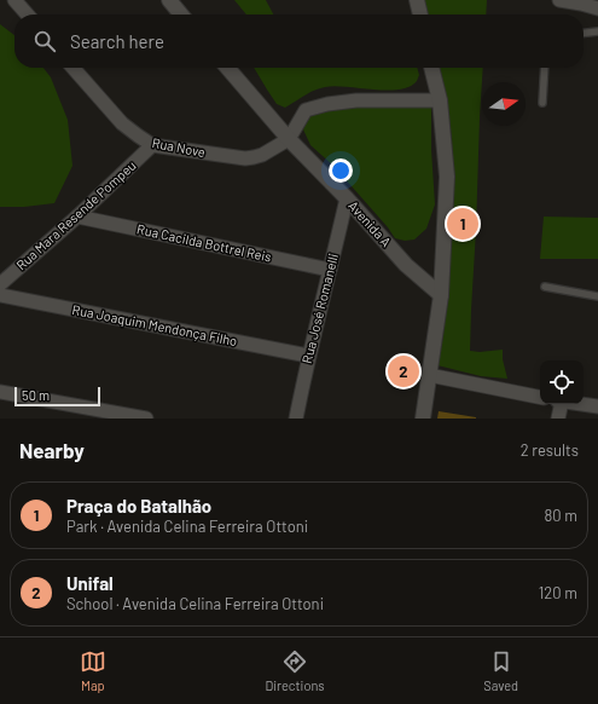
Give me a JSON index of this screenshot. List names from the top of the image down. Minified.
{"streets":{"street":["Rua Nove","Rua Mara Resende Pompeu","Avenida A","Rua Cacilda Bottrel Reis","Rua José Romanelli","Rua Joaquim Mendonça Filho"]},"crossings":[["Rua Nove","Rua Mara Resende Pompeu"],["Rua Nove","Avenida A"],["Rua Mara Resende Pompeu","Rua Cacilda Bottrel Reis"],["Avenida A","Rua José Romanelli"],["Rua Cacilda Bottrel Reis","Rua José Romanelli"],["Rua José Romanelli","Rua Joaquim Mendonça Filho"]],"scale_bar":"50 m","north":"right","page":{"search":"Search here","pins":["1","2"],"scale":"50 m","heading":["Nearby","2 results"],"list":[{"mark":"1","name":"Praça do Batalhão","note":"Park · Avenida Celina Ferreira Ottoni","value":"80 m"},{"mark":"2","name":"Unifal","note":"School · Avenida Celina Ferreira Ottoni","value":"120 m"}],"nav":["Map","Directions","Saved"]}}
